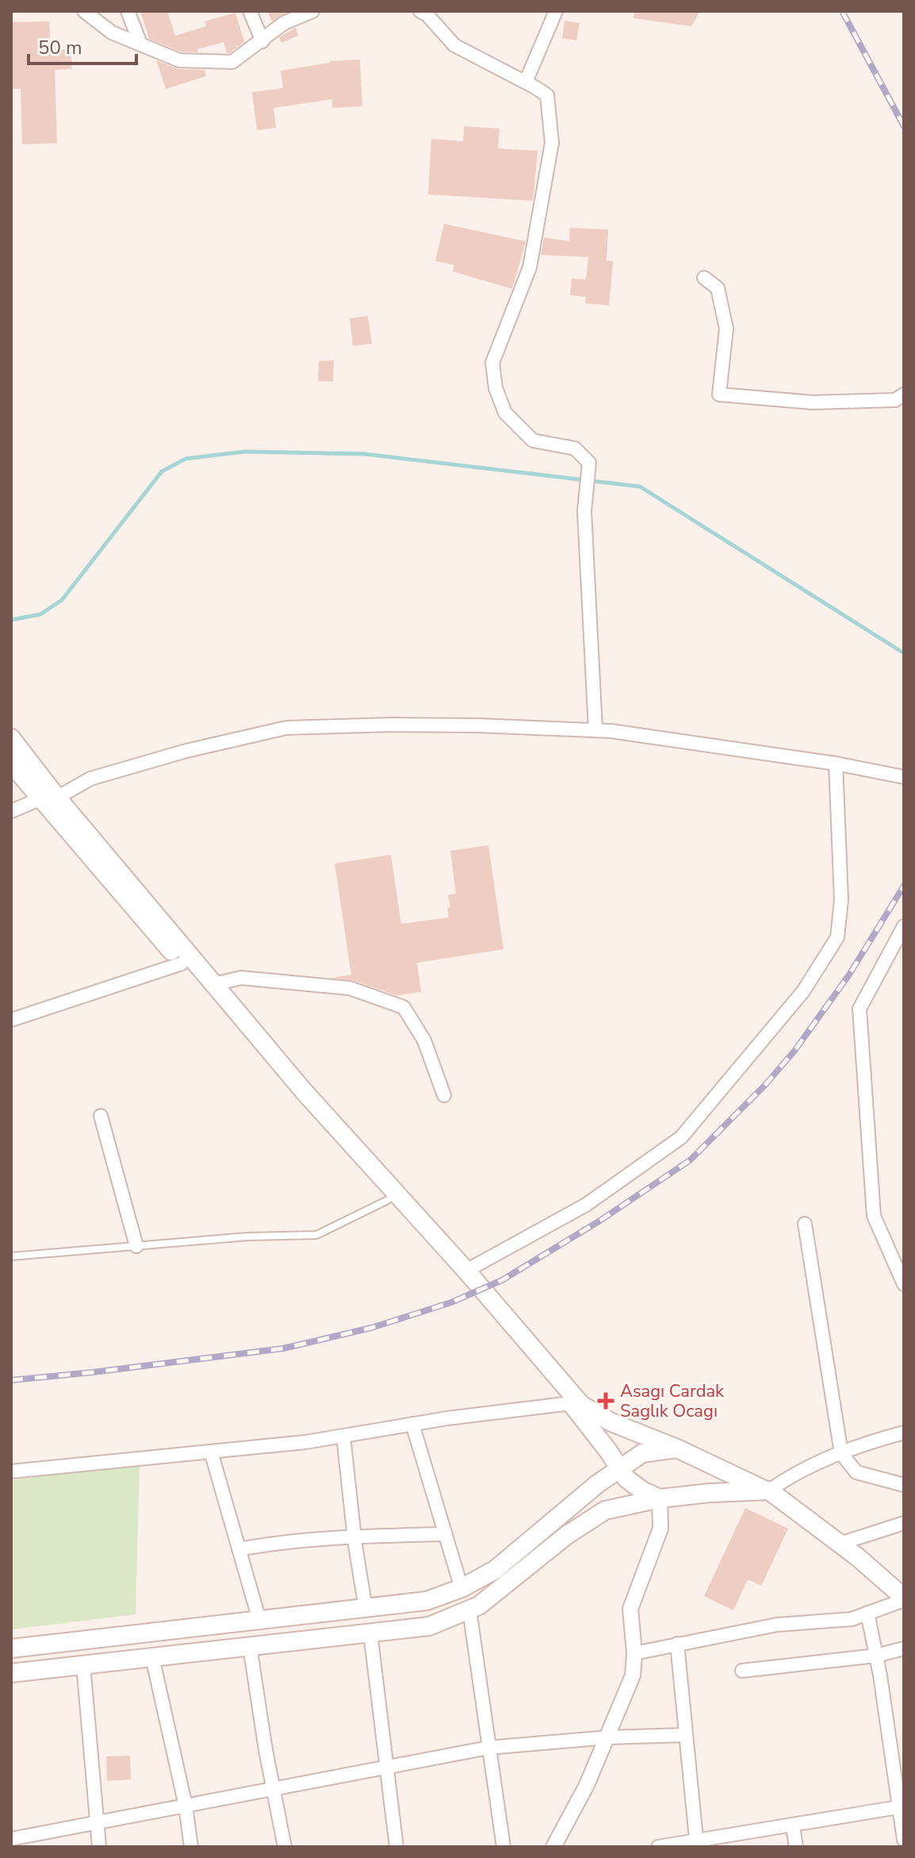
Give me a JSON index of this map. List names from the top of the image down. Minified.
{"places":{"health":["Asagı Cardak Saglık Ocagı"]},"scale_bar":"50 m"}
